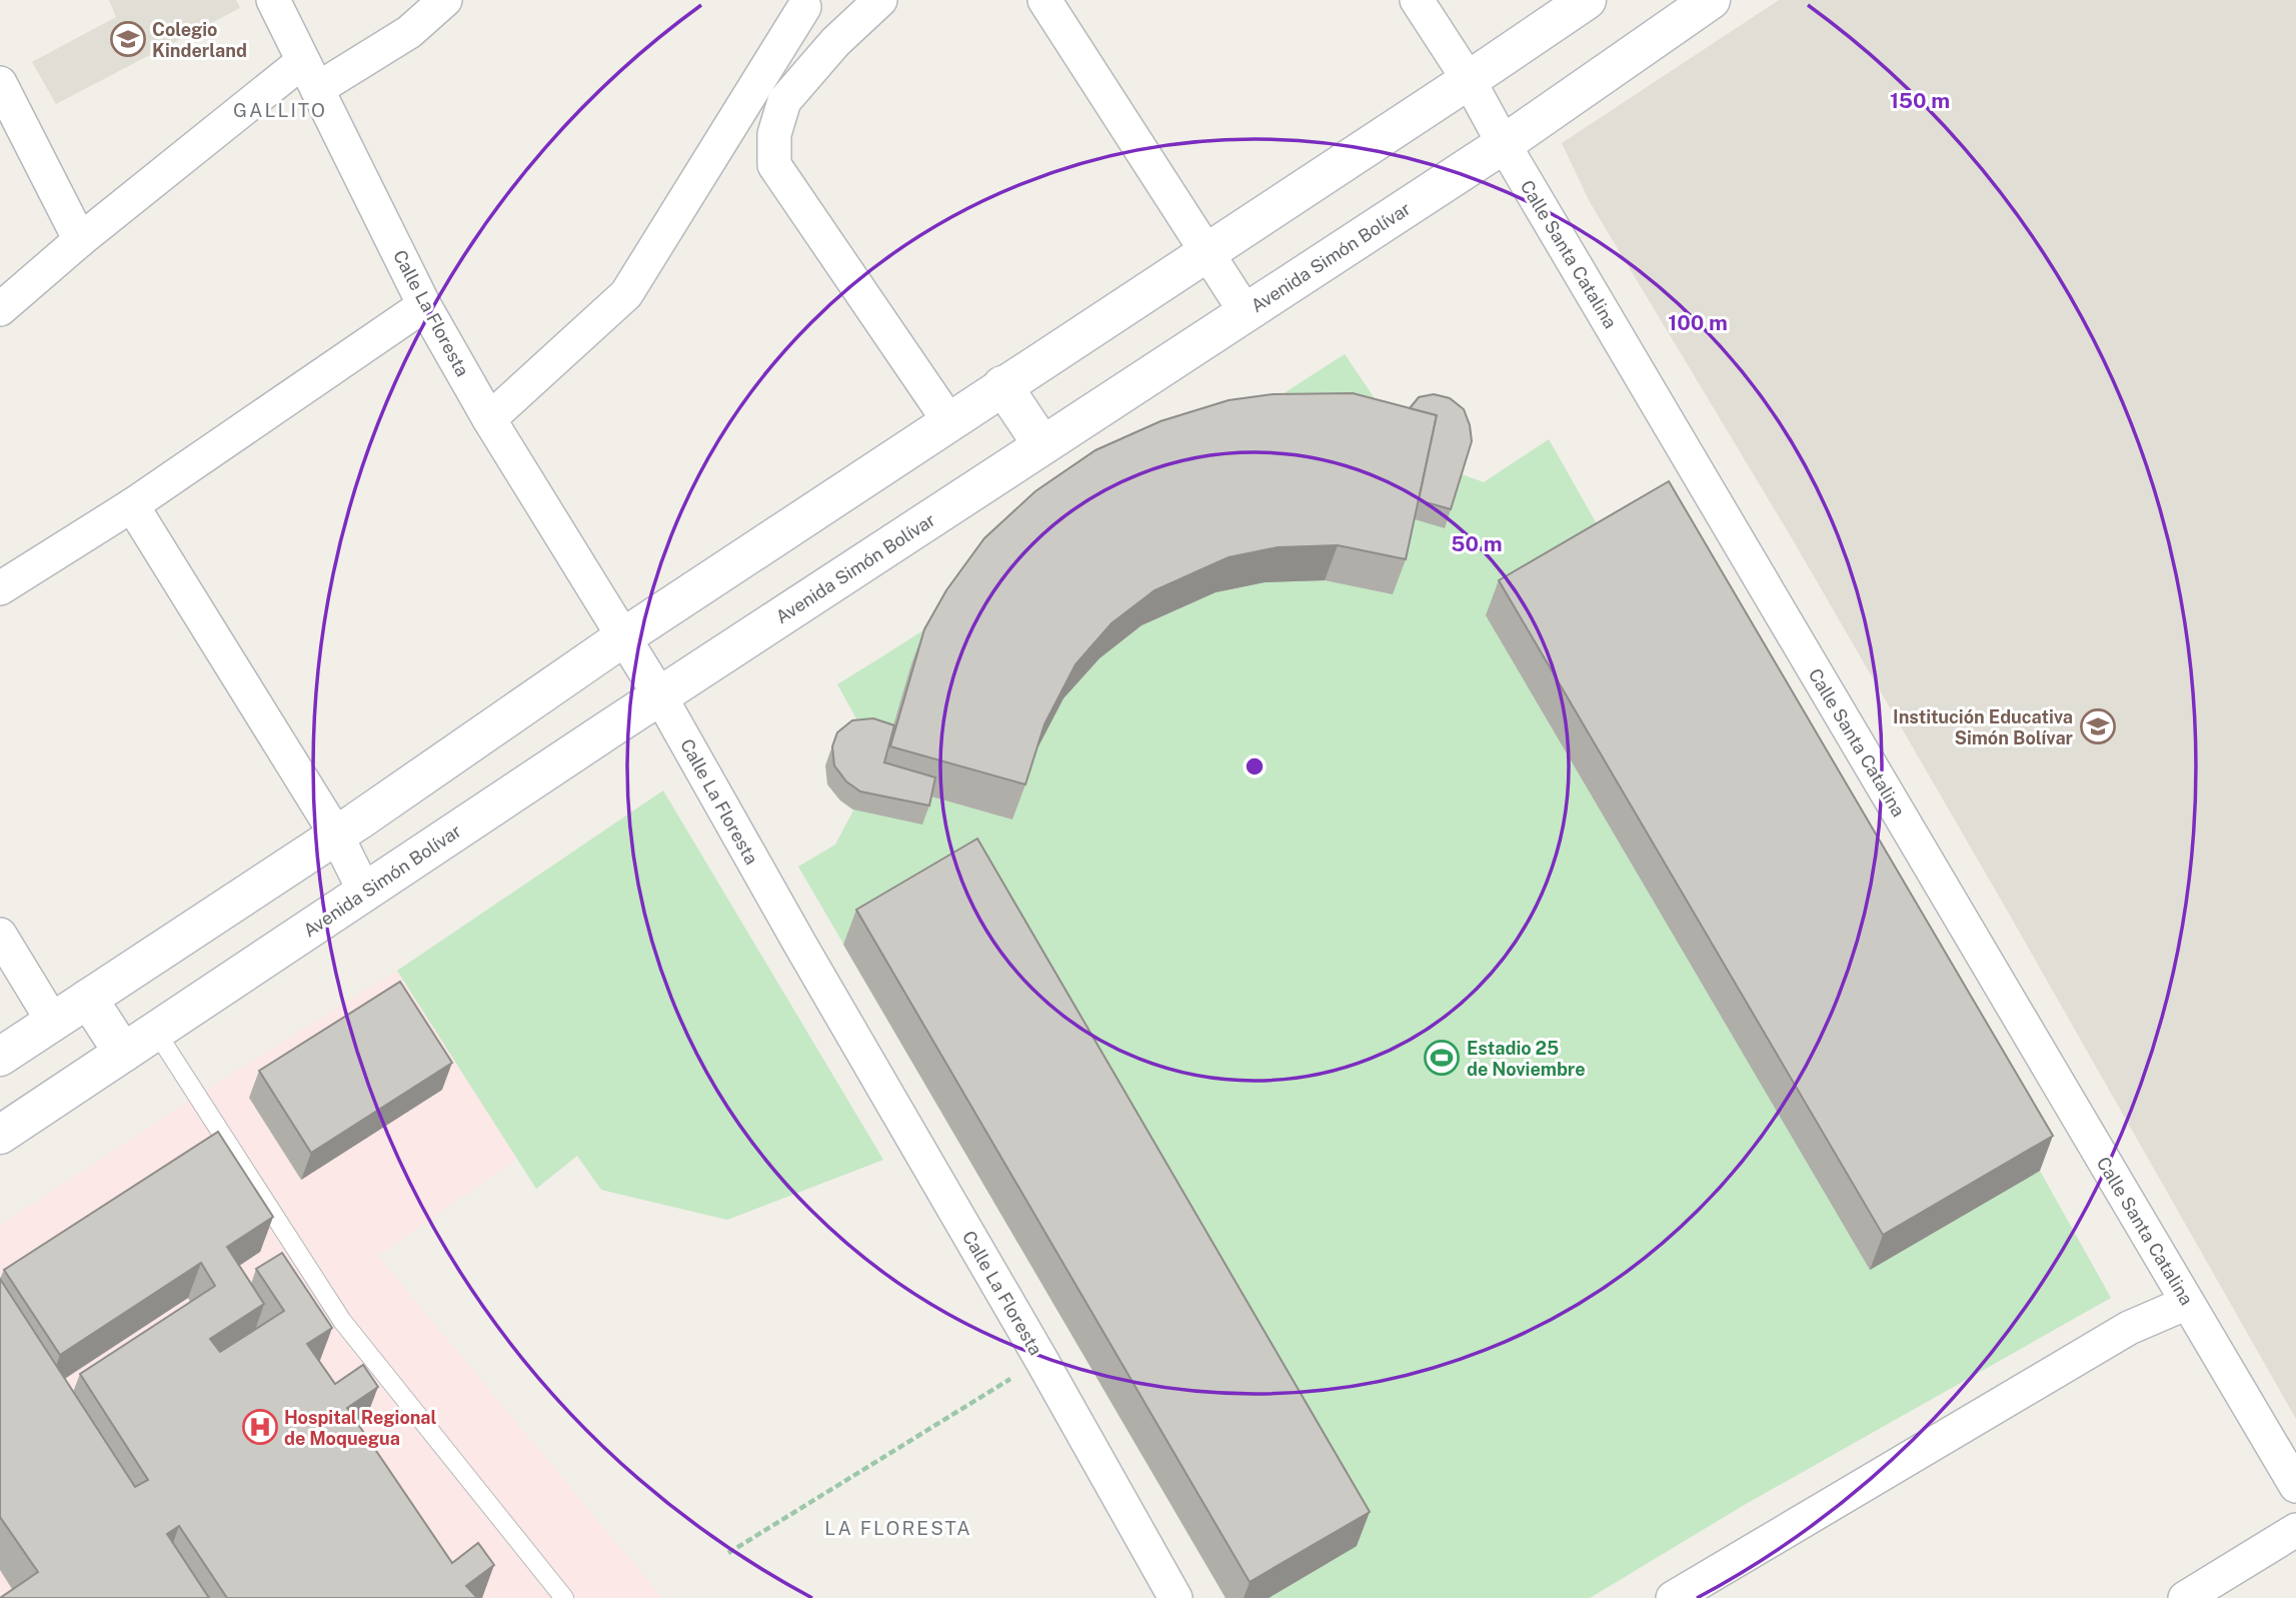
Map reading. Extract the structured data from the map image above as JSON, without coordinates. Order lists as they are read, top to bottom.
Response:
{
  "streets": {
    "main road": ["Avenida Simón Bolívar"],
    "street": ["Calle Santa Catalina", "Calle La Floresta"]
  },
  "crossings": [
    ["Calle Santa Catalina", "Avenida Simón Bolívar"],
    ["Avenida Simón Bolívar", "Calle La Floresta"]
  ],
  "districts": ["GALLITO", "LA FLORESTA"],
  "places": {
    "school or university": ["Colegio Kinderland", "Institución Educativa Simón Bolívar"],
    "sports": ["Estadio 25 de Noviembre"],
    "hospital": ["Hospital Regional de Moquegua"]
  },
  "rings": ["150 m", "100 m", "50 m"]
}
